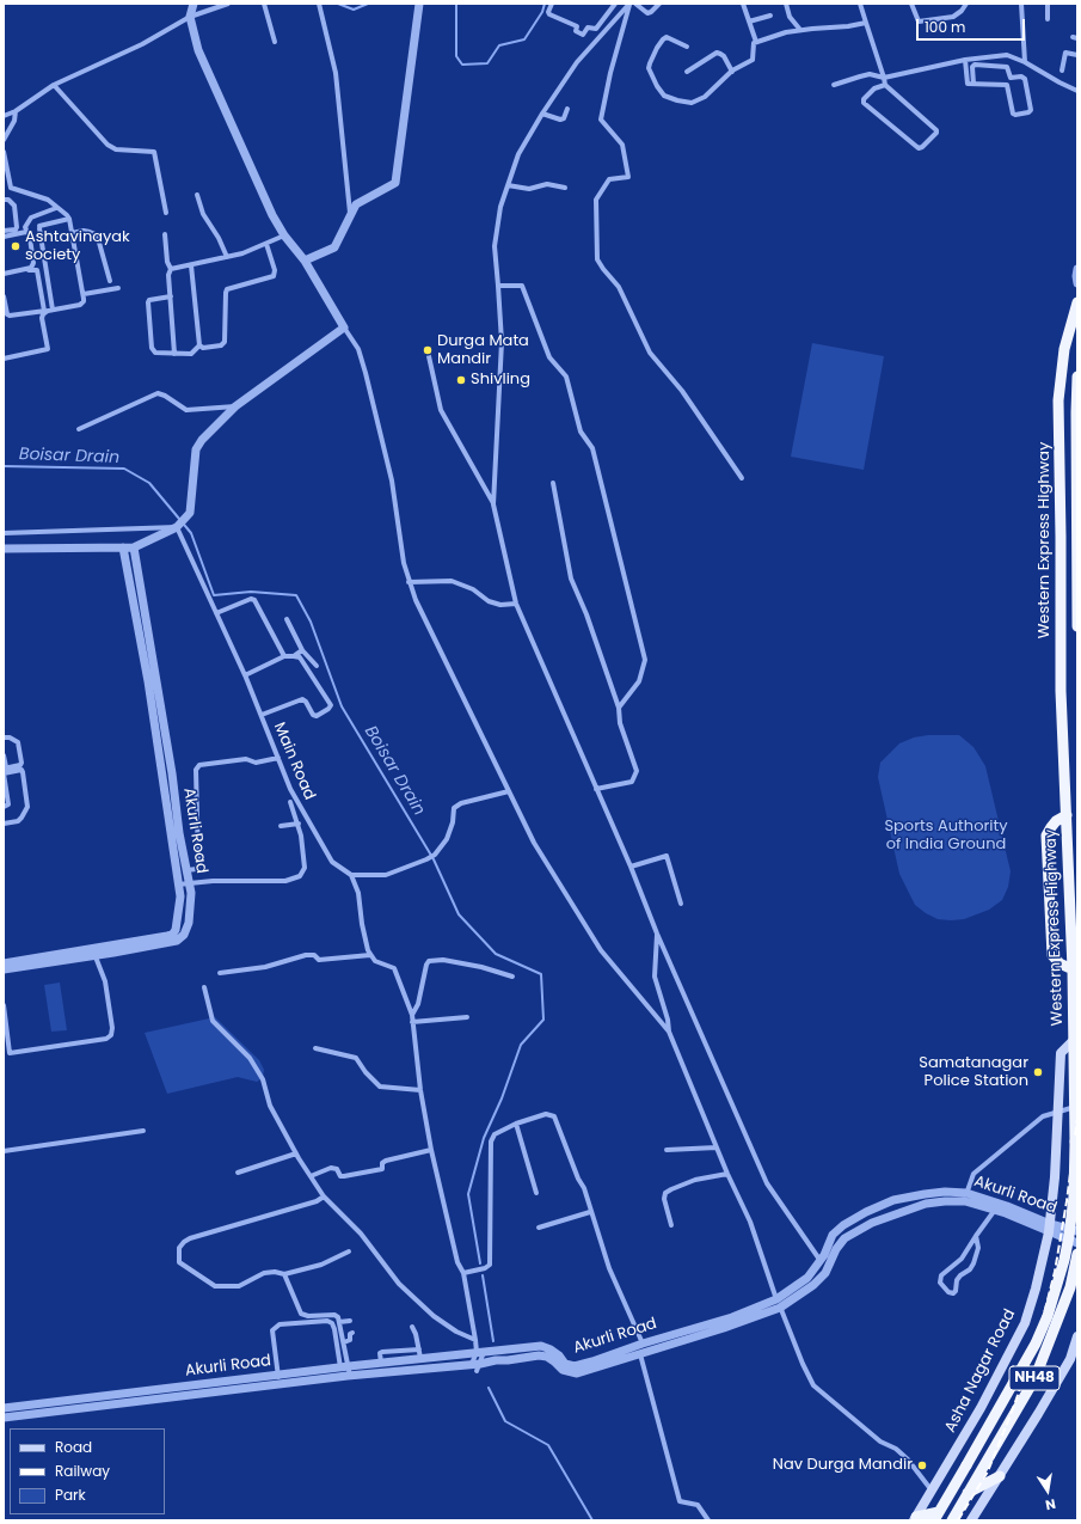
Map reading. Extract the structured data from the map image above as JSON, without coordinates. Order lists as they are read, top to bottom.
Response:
{
  "streets": {
    "highway": ["Western Express Highway", "NH48"],
    "main road": ["Asha Nagar Road"],
    "street": ["Main Road", "Akurli Road"]
  },
  "crossings": [
    ["Western Express Highway", "Asha Nagar Road"],
    ["Akurli Road", "Asha Nagar Road"]
  ],
  "water": ["Boisar Drain"],
  "parks": ["Sports Authority of India Ground"],
  "places": [
    "Ashtavinayak society",
    "Durga Mata Mandir",
    "Shivling",
    "Samatanagar Police Station",
    "Nav Durga Mandir"
  ],
  "legend": ["Road", "Railway", "Park"],
  "scale_bar": "100 m",
  "north": "bottom"
}
